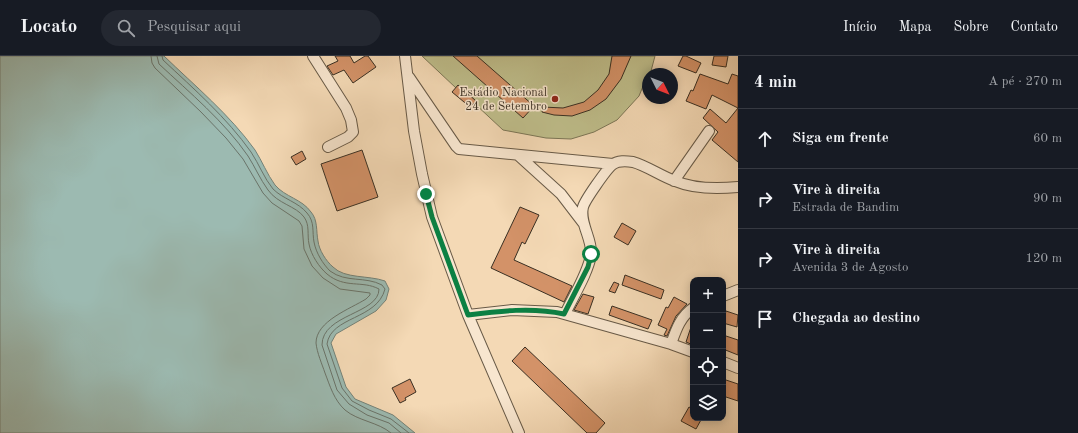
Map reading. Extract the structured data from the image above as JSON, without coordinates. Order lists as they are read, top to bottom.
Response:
{
  "places": ["Estádio Nacional 24 de Setembro"],
  "north": "bottom right",
  "page": {
    "header": "Locato",
    "search": "Pesquisar aqui",
    "nav": [
      "Início",
      "Mapa",
      "Sobre",
      "Contato"
    ],
    "heading": ["4 min", "A pé · 270 m"],
    "list": [
      ["Siga em frente", "60 m"],
      ["Vire à direita", "Estrada de Bandim", "90 m"],
      ["Vire à direita", "Avenida 3 de Agosto", "120 m"],
      "Chegada ao destino"
    ],
    "map_buttons": ["+", "−"]
  }
}
